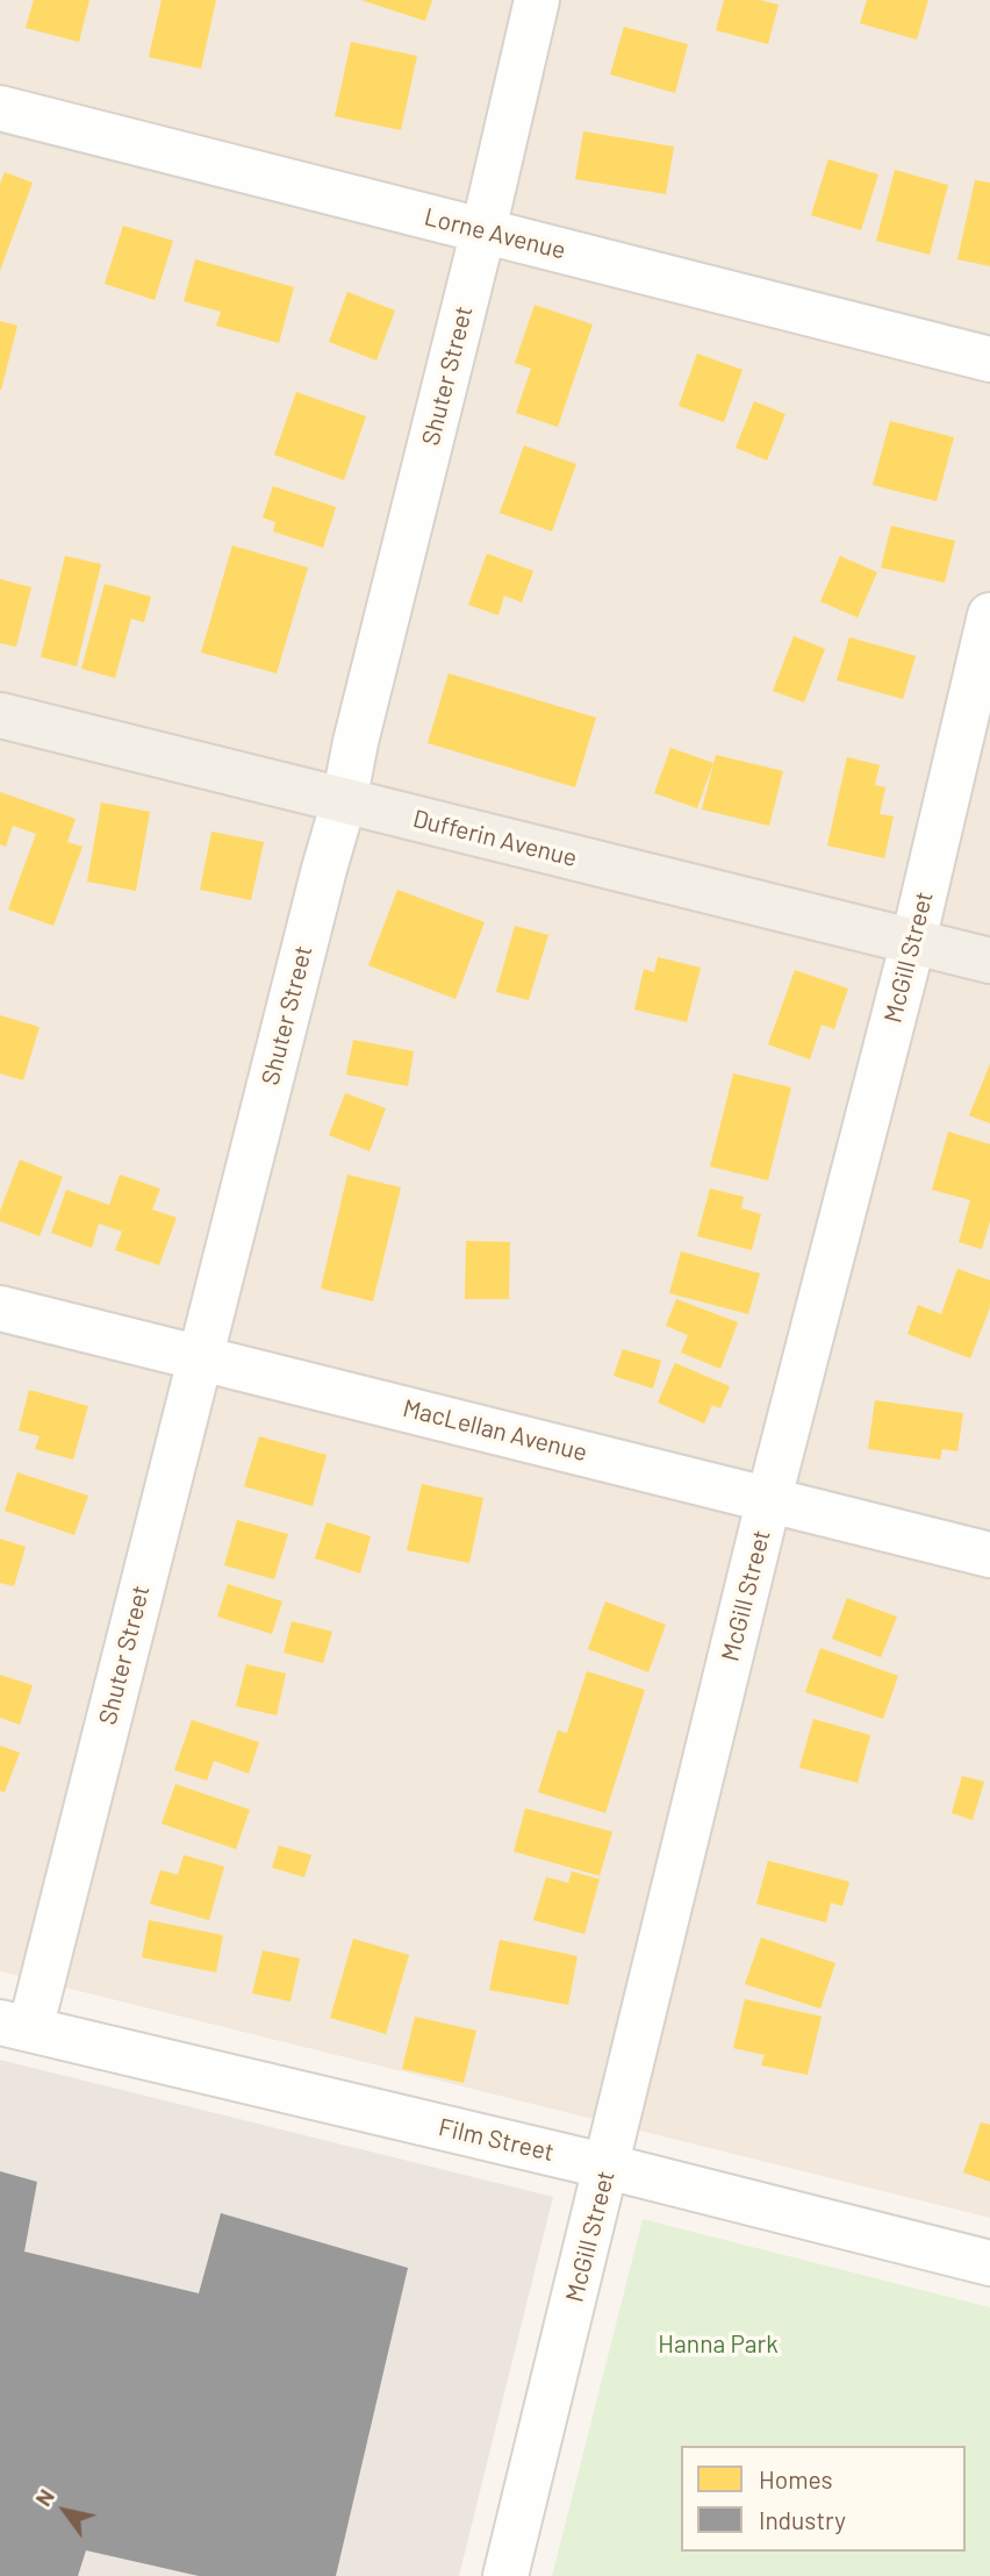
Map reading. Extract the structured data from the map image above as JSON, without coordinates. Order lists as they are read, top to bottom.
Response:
{
  "streets": {
    "main road": ["Dufferin Avenue"],
    "street": [
      "Lorne Avenue",
      "Shuter Street",
      "McGill Street",
      "MacLellan Avenue",
      "Film Street"
    ]
  },
  "crossings": [
    ["Lorne Avenue", "Shuter Street"],
    ["Shuter Street", "Dufferin Avenue"],
    ["Shuter Street", "MacLellan Avenue"],
    ["Shuter Street", "Film Street"],
    ["Dufferin Avenue", "McGill Street"],
    ["McGill Street", "MacLellan Avenue"],
    ["McGill Street", "Film Street"]
  ],
  "parks": ["Hanna Park"],
  "legend": ["Homes", "Industry"],
  "north": "top left"
}
